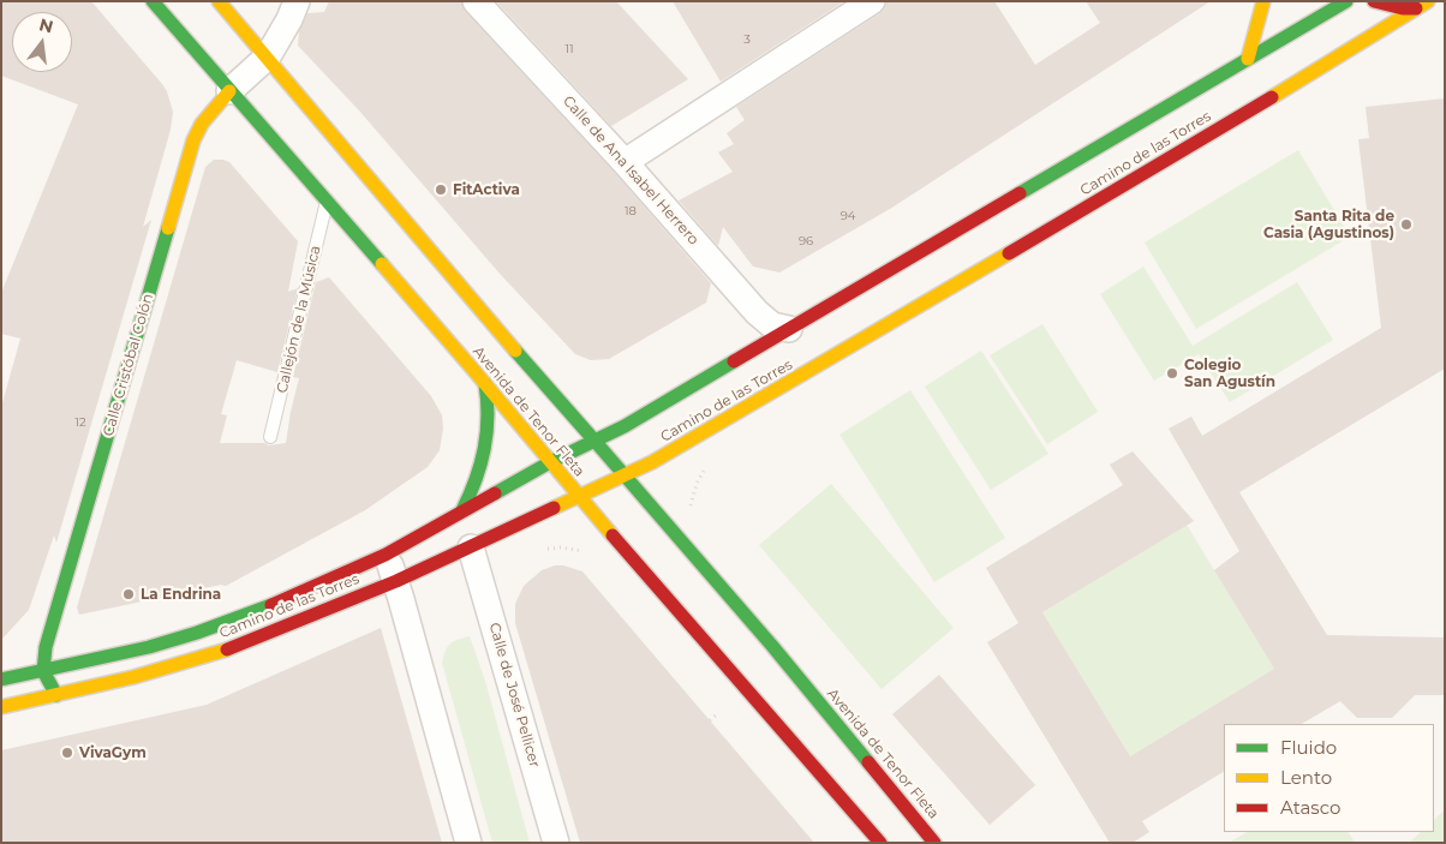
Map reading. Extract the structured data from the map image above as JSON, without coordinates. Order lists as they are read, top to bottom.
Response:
{
  "streets": {
    "main road": ["Camino de las Torres", "Calle Cristóbal Colón", "Avenida de Tenor Fleta"],
    "street": ["Calle de Ana Isabel Herrero", "Calle de José Pellicer"],
    "lane": ["Callejón de la Música"]
  },
  "crossings": [
    ["Camino de las Torres", "Calle de Ana Isabel Herrero"],
    ["Camino de las Torres", "Calle Cristóbal Colón"],
    ["Camino de las Torres", "Avenida de Tenor Fleta"],
    ["Camino de las Torres", "Calle de José Pellicer"],
    ["Callejón de la Música", "Avenida de Tenor Fleta"],
    ["Calle Cristóbal Colón", "Avenida de Tenor Fleta"]
  ],
  "places": [
    "FitActiva",
    "Santa Rita de Casia (Agustinos)",
    "Colegio San Agustín",
    "La Endrina",
    "VivaGym"
  ],
  "house_numbers": [
    "3",
    "11",
    "18",
    "94",
    "96",
    "12"
  ],
  "legend": ["Fluido", "Lento", "Atasco"],
  "north": "top"
}
